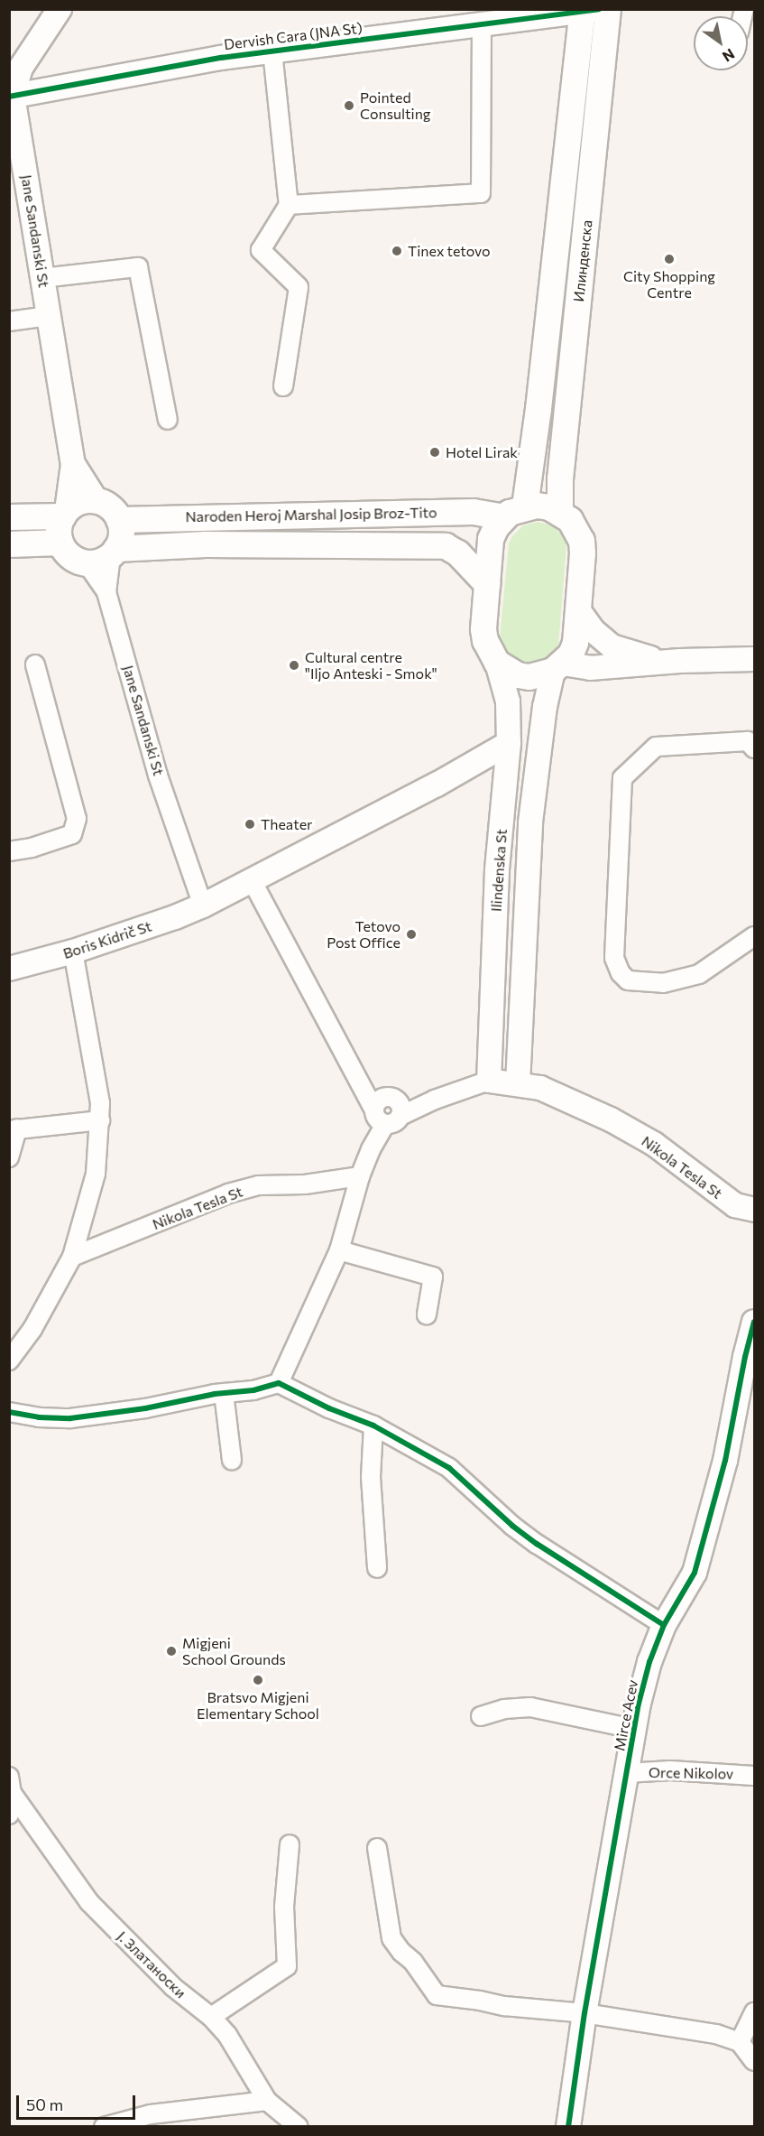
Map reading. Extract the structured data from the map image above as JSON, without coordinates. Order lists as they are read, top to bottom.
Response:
{
  "streets": {
    "main road": ["Илинденска", "Naroden Heroj Marshal Josip Broz-Tito"],
    "street": [
      "Dervish Cara (JNA St)",
      "Jane Sandanski St",
      "Ilindenska St",
      "Boris Kidrič St",
      "Nikola Tesla St",
      "Mirce Acev",
      "Orce Nikolov",
      "Ј. Златаноски"
    ]
  },
  "crossings": [
    ["Dervish Cara (JNA St)", "Jane Sandanski St"],
    ["Dervish Cara (JNA St)", "Илинденска"],
    ["Jane Sandanski St", "Boris Kidrič St"],
    ["Илинденска", "Naroden Heroj Marshal Josip Broz-Tito"],
    ["Илинденска", "Ilindenska St"],
    ["Naroden Heroj Marshal Josip Broz-Tito", "Ilindenska St"],
    ["Ilindenska St", "Boris Kidrič St"],
    ["Ilindenska St", "Nikola Tesla St"],
    ["Mirce Acev", "Orce Nikolov"]
  ],
  "places": [
    "Pointed Consulting",
    "Tinex tetovo",
    "City Shopping Centre",
    "Hotel Lirak",
    "Cultural centre \"Iljo Anteski - Smok\"",
    "Theater",
    "Tetovo Post Office",
    "Migjeni School Grounds",
    "Bratsvo Migjeni Elementary School"
  ],
  "scale_bar": "50 m",
  "north": "bottom right"
}
